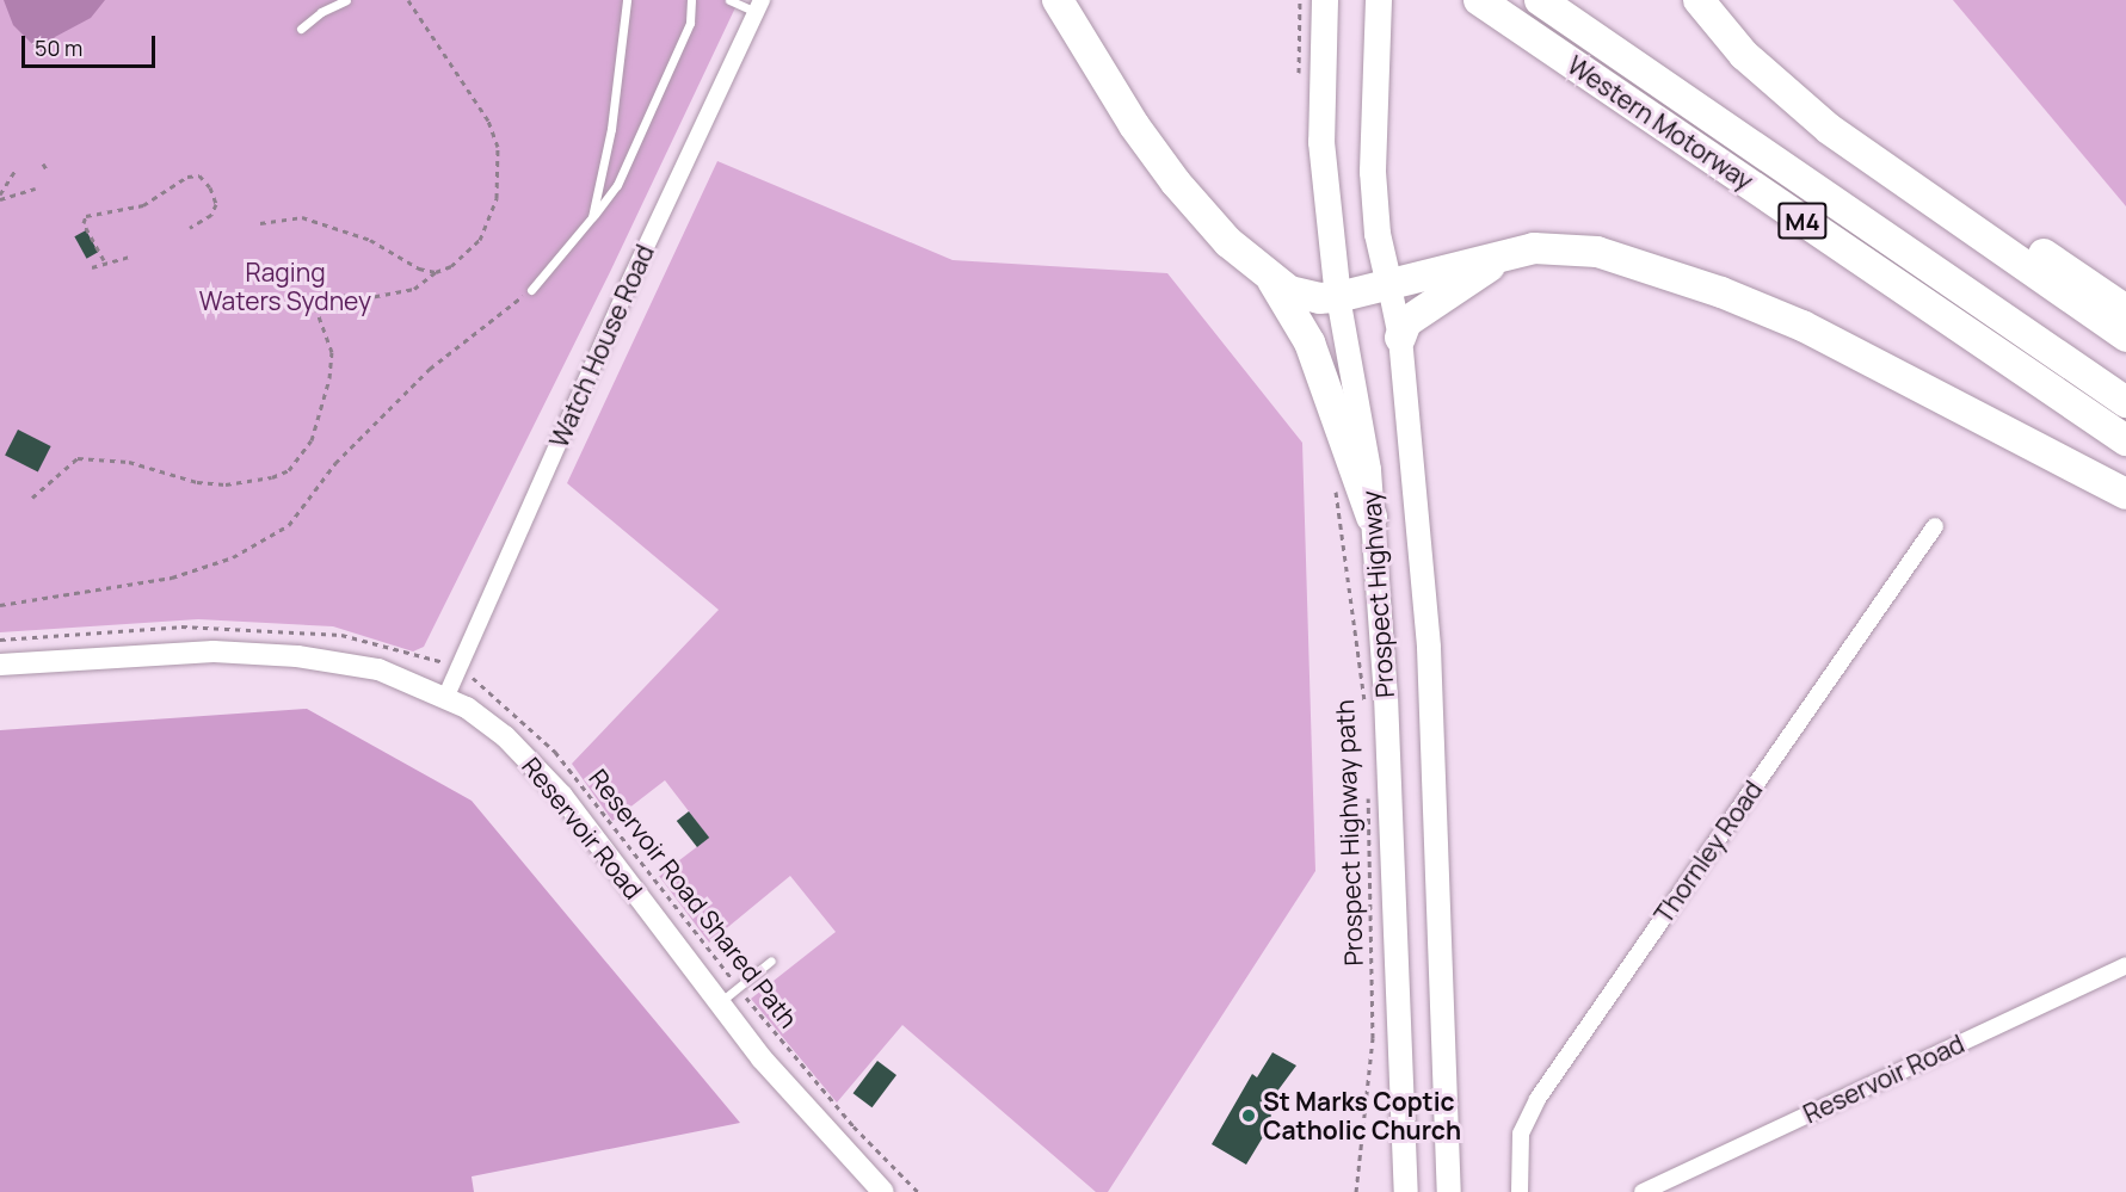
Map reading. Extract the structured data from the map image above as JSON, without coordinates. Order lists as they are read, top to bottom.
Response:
{
  "streets": {
    "highway": ["Western Motorway", "M4"],
    "main road": ["Prospect Highway"],
    "street": ["Watch House Road", "Reservoir Road", "Thornley Road"],
    "path": ["Prospect Highway path", "Reservoir Road Shared Path"]
  },
  "crossings": [
    ["Watch House Road", "Reservoir Road"]
  ],
  "parks": ["Raging Waters Sydney"],
  "places": ["St Marks Coptic Catholic Church"],
  "scale_bar": "50 m"
}
